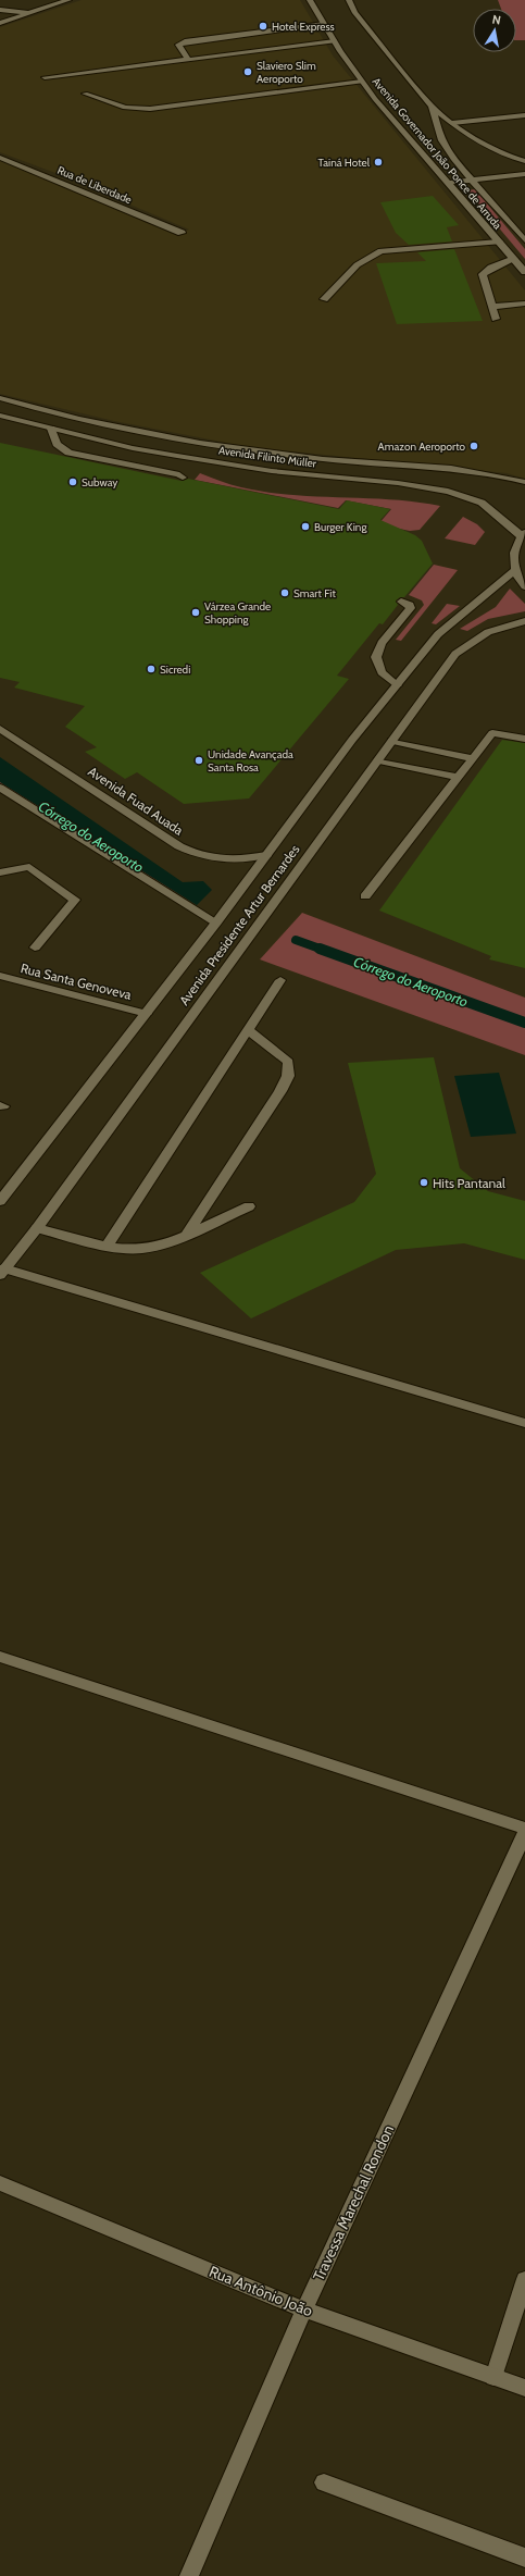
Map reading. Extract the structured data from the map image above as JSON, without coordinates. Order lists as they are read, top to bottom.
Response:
{
  "streets": {
    "main road": [
      "Avenida Governador João Ponce de Arruda",
      "Rua de Liberdade",
      "Avenida Filinto Müller",
      "Avenida Fuad Auada",
      "Avenida Presidente Artur Bernardes",
      "Rua Santa Genoveva",
      "Travessa Marechal Rondon",
      "Rua Antônio João"
    ]
  },
  "crossings": [
    ["Avenida Fuad Auada", "Avenida Presidente Artur Bernardes"],
    ["Avenida Presidente Artur Bernardes", "Rua Santa Genoveva"],
    ["Travessa Marechal Rondon", "Rua Antônio João"]
  ],
  "water": ["Córrego do Aeroporto"],
  "places": [
    "Hotel Express",
    "Slaviero Slim Aeroporto",
    "Tainá Hotel",
    "Amazon Aeroporto",
    "Subway",
    "Burger King",
    "Smart Fit",
    "Várzea Grande Shopping",
    "Sicredi",
    "Unidade Avançada Santa Rosa",
    "Hits Pantanal"
  ],
  "north": "top"
}
